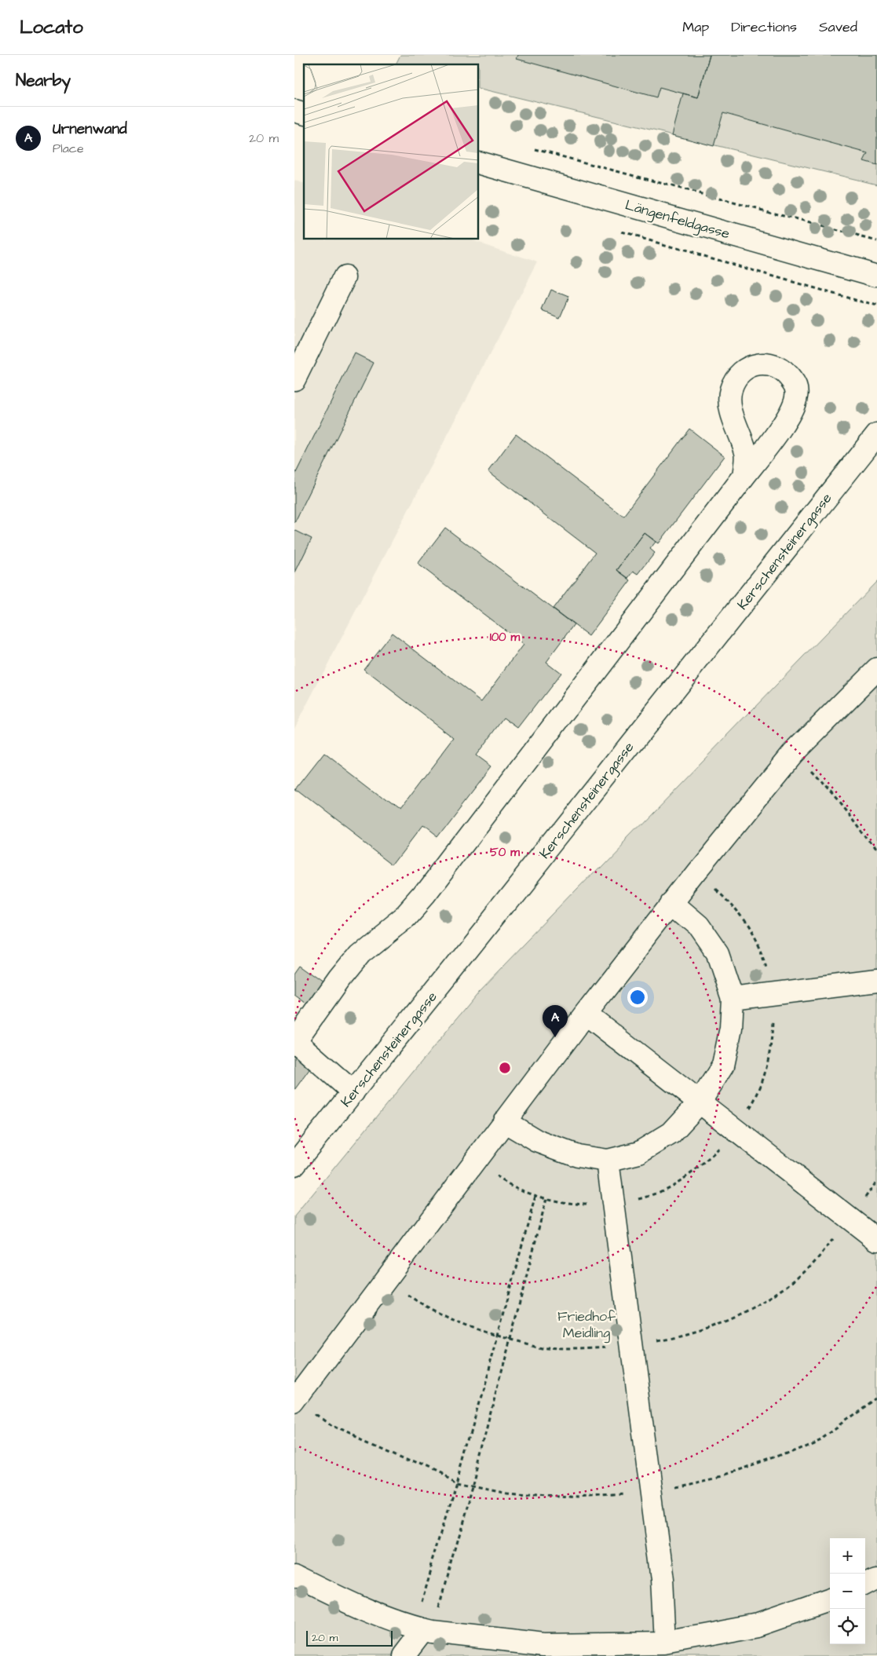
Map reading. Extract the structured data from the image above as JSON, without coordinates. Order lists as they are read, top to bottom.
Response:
{
  "streets": {
    "street": ["Längenfeldgasse", "Kerschensteinergasse"]
  },
  "parks": ["Friedhof Meidling"],
  "scale_bar": "20 m",
  "page": {
    "header": "Locato",
    "nav": ["Map", "Directions", "Saved"],
    "heading": "Nearby",
    "list": [
      {
        "mark": "A",
        "name": "Urnenwand",
        "note": "Place",
        "value": "20 m"
      }
    ],
    "pins": "A",
    "map_buttons": ["+", "−"],
    "scale": "20 m"
  },
  "rings": ["100 m", "50 m"]
}
